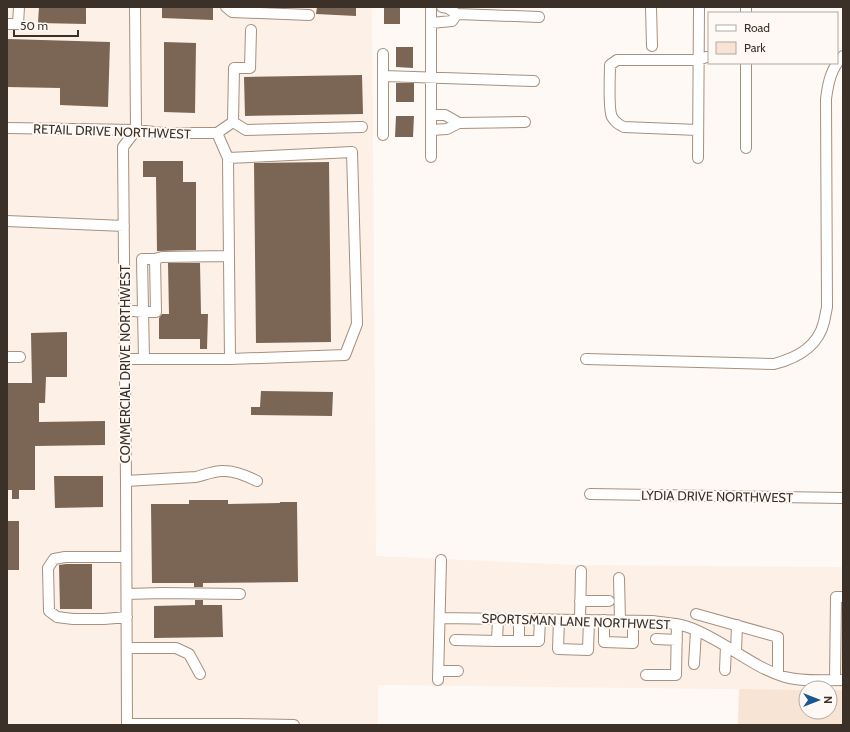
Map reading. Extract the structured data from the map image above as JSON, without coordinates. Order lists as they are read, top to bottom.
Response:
{
  "streets": {
    "street": [
      "RETAIL DRIVE NORTHWEST",
      "COMMERCIAL DRIVE NORTHWEST",
      "LYDIA DRIVE NORTHWEST",
      "SPORTSMAN LANE NORTHWEST"
    ]
  },
  "crossings": [
    ["RETAIL DRIVE NORTHWEST", "COMMERCIAL DRIVE NORTHWEST"]
  ],
  "legend": ["Road", "Park"],
  "scale_bar": "50 m",
  "north": "right"
}
